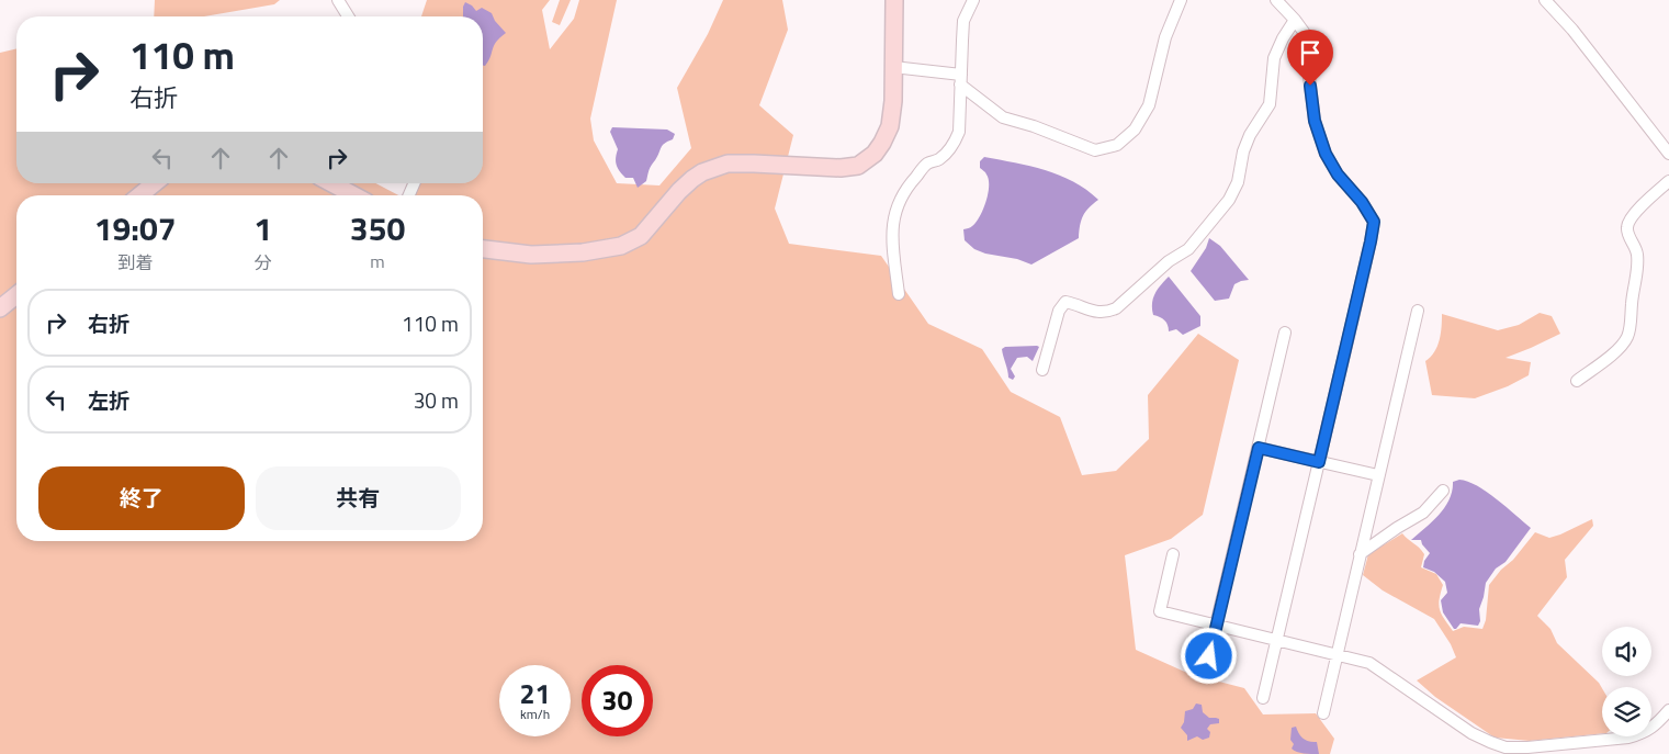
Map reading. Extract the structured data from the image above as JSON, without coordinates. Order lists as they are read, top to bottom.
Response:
{
  "page": {
    "turn": ["110 m", "右折"],
    "eta": [
      "19:07",
      "到着",
      "1",
      "分",
      "350",
      "m"
    ],
    "list": [
      {
        "name": "右折",
        "value": "110 m"
      },
      {
        "name": "左折",
        "value": "30 m"
      }
    ],
    "buttons": ["終了", "共有"],
    "speed": "21 km/h",
    "limit": "30"
  }
}
